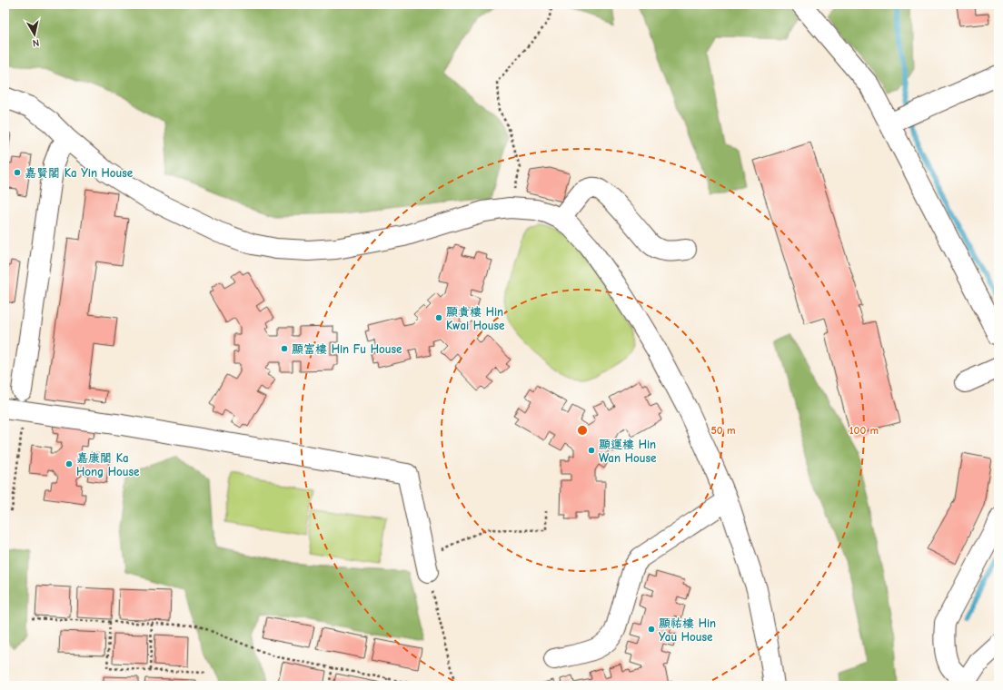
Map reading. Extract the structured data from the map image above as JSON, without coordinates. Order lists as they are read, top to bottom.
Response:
{
  "places": [
    "嘉賢閣 Ka Yin House",
    "顯貴樓 Hin Kwai House",
    "顯富樓 Hin Fu House",
    "顯運樓 Hin Wan House",
    "嘉康閣 Ka Hong House",
    "顯祐樓 Hin Yau House"
  ],
  "north": "bottom",
  "rings": ["50 m", "100 m"]
}
